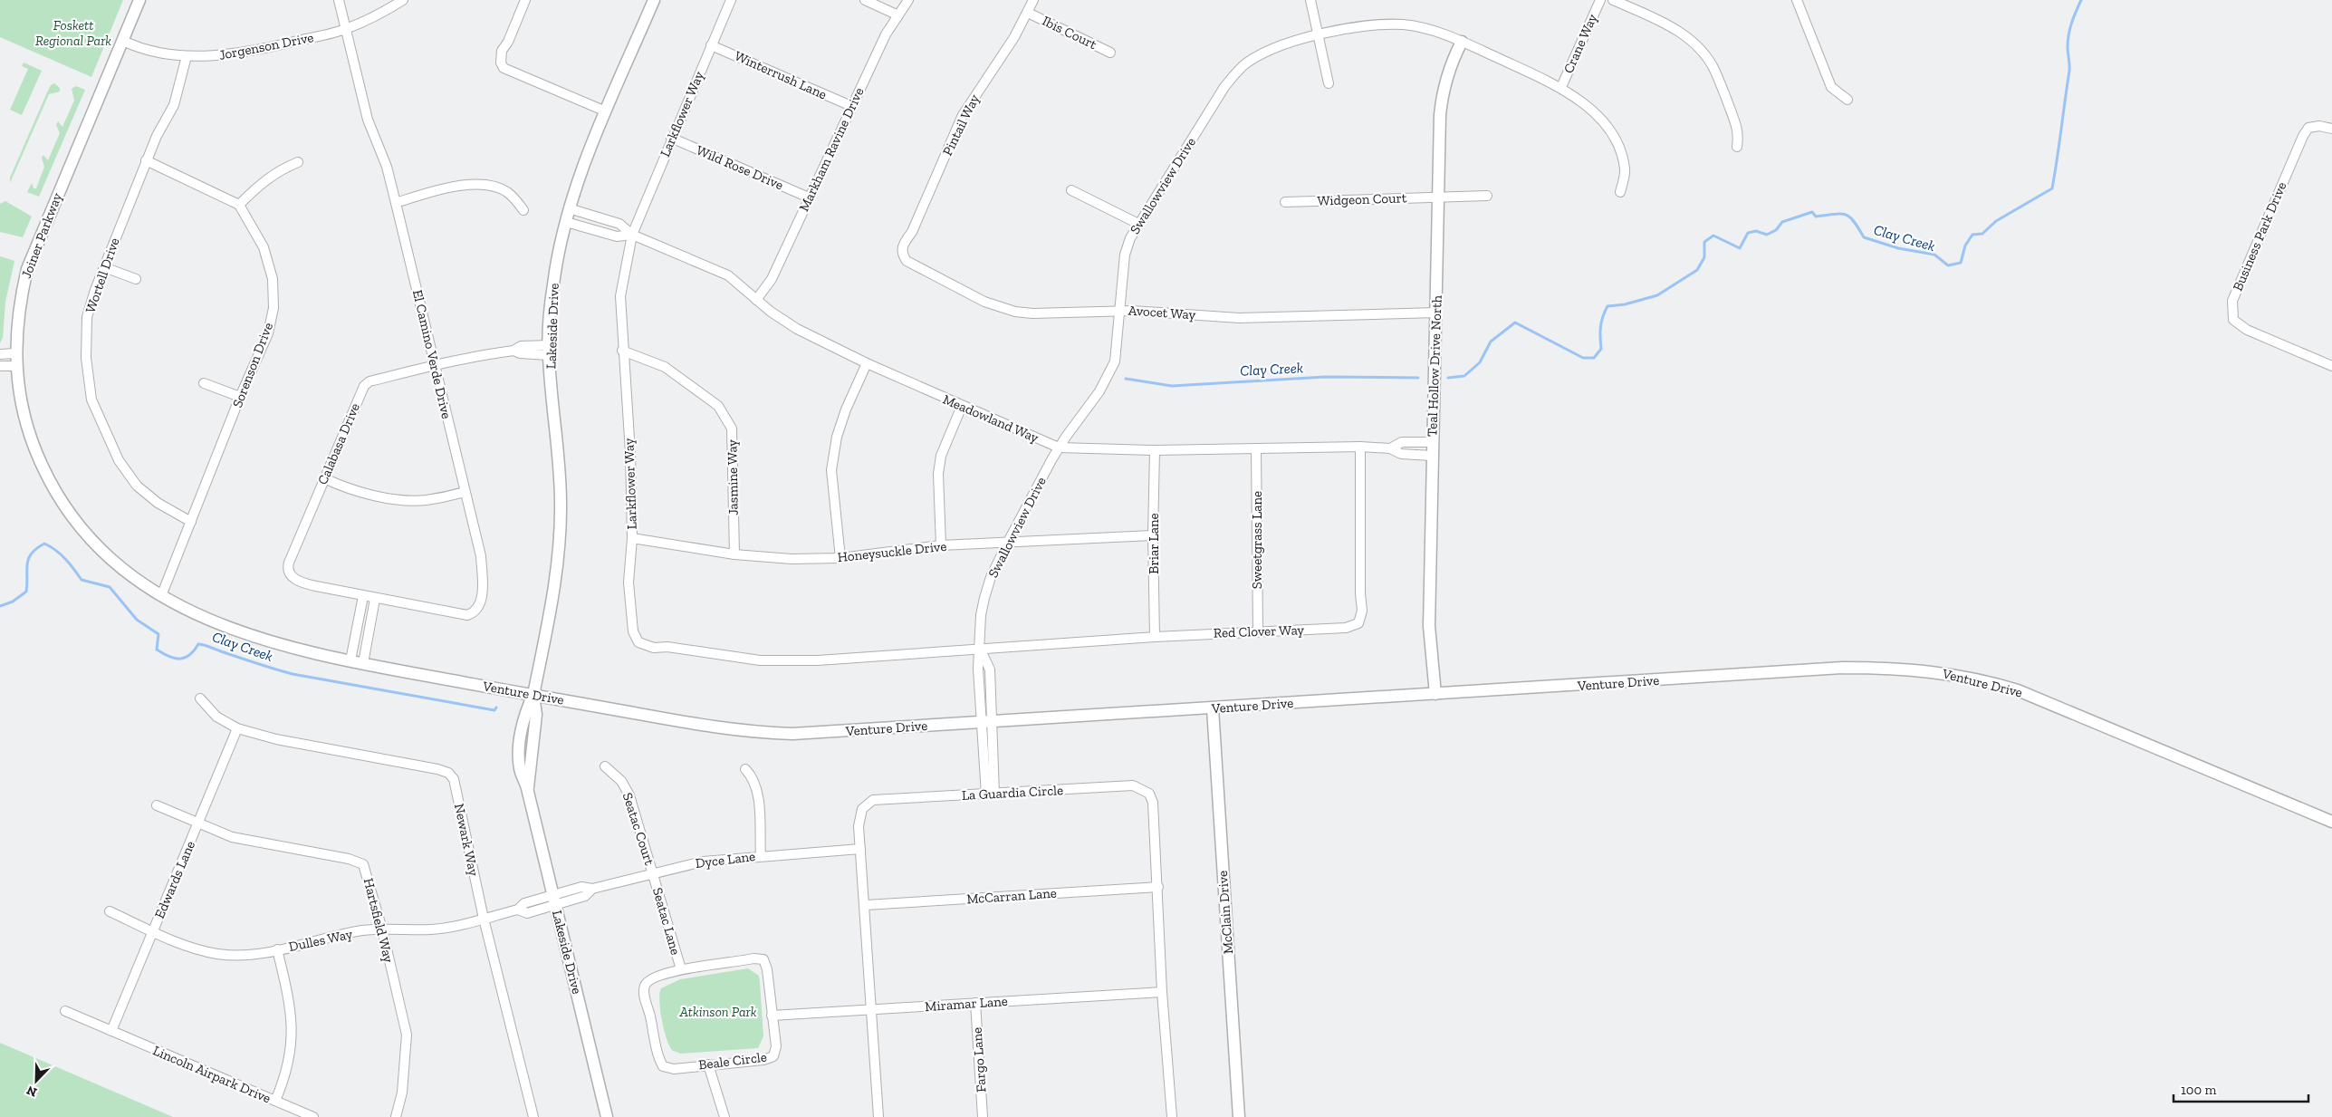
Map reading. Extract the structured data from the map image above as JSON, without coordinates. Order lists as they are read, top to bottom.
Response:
{
  "streets": {
    "street": [
      "Ibis Court",
      "Crane Way",
      "Jorgenson Drive",
      "Winterrush Lane",
      "Larkflower Way",
      "Pintail Way",
      "Markham Ravine Drive",
      "Wild Rose Drive",
      "Swallowview Drive",
      "Widgeon Court",
      "Joiner Parkway",
      "Business Park Drive",
      "Wortell Drive",
      "Avocet Way",
      "Lakeside Drive",
      "El Camino Verde Drive",
      "Sorenson Drive",
      "Teal Hollow Drive North",
      "Meadowland Way",
      "Calabasa Drive",
      "Jasmine Way",
      "Sweetgrass Lane",
      "Briar Lane",
      "Honeysuckle Drive",
      "Red Clover Way",
      "Venture Drive",
      "La Guardia Circle",
      "Seatac Court",
      "Newark Way",
      "Dyce Lane",
      "Edwards Lane",
      "McCarran Lane",
      "McClain Drive",
      "Hartsfield Way",
      "Seatac Lane",
      "Dulles Way",
      "Miramar Lane",
      "Fargo Lane",
      "Beale Circle",
      "Lincoln Airpark Drive"
    ]
  },
  "crossings": [
    ["Ibis Court", "Pintail Way"],
    ["Crane Way", "Swallowview Drive"],
    ["Jorgenson Drive", "Joiner Parkway"],
    ["Jorgenson Drive", "Wortell Drive"],
    ["Jorgenson Drive", "El Camino Verde Drive"],
    ["Winterrush Lane", "Larkflower Way"],
    ["Winterrush Lane", "Markham Ravine Drive"],
    ["Larkflower Way", "Wild Rose Drive"],
    ["Larkflower Way", "Swallowview Drive"],
    ["Larkflower Way", "Meadowland Way"],
    ["Larkflower Way", "Jasmine Way"],
    ["Larkflower Way", "Honeysuckle Drive"],
    ["Larkflower Way", "Red Clover Way"],
    ["Pintail Way", "Avocet Way"],
    ["Markham Ravine Drive", "Wild Rose Drive"],
    ["Markham Ravine Drive", "Meadowland Way"],
    ["Swallowview Drive", "Avocet Way"],
    ["Swallowview Drive", "Teal Hollow Drive North"],
    ["Swallowview Drive", "Meadowland Way"],
    ["Swallowview Drive", "Honeysuckle Drive"],
    ["Swallowview Drive", "Red Clover Way"],
    ["Swallowview Drive", "Venture Drive"],
    ["Swallowview Drive", "La Guardia Circle"],
    ["Widgeon Court", "Teal Hollow Drive North"],
    ["Joiner Parkway", "Sorenson Drive"],
    ["Joiner Parkway", "Venture Drive"],
    ["Wortell Drive", "Sorenson Drive"],
    ["Avocet Way", "Teal Hollow Drive North"],
    ["Lakeside Drive", "Meadowland Way"],
    ["Lakeside Drive", "Calabasa Drive"],
    ["Lakeside Drive", "Venture Drive"],
    ["Lakeside Drive", "Dyce Lane"],
    ["Lakeside Drive", "Dulles Way"],
    ["El Camino Verde Drive", "Calabasa Drive"],
    ["Sorenson Drive", "Venture Drive"],
    ["Teal Hollow Drive North", "Meadowland Way"],
    ["Teal Hollow Drive North", "Venture Drive"],
    ["Meadowland Way", "Sweetgrass Lane"],
    ["Meadowland Way", "Briar Lane"],
    ["Meadowland Way", "Red Clover Way"],
    ["Jasmine Way", "Honeysuckle Drive"],
    ["Sweetgrass Lane", "Red Clover Way"],
    ["Briar Lane", "Honeysuckle Drive"],
    ["Briar Lane", "Red Clover Way"],
    ["Venture Drive", "McClain Drive"],
    ["La Guardia Circle", "Dyce Lane"],
    ["La Guardia Circle", "McCarran Lane"],
    ["La Guardia Circle", "Miramar Lane"],
    ["Seatac Court", "Dyce Lane"],
    ["Seatac Court", "Seatac Lane"],
    ["Newark Way", "Edwards Lane"],
    ["Newark Way", "Dulles Way"],
    ["Dyce Lane", "Seatac Lane"],
    ["Dyce Lane", "Dulles Way"],
    ["Edwards Lane", "Hartsfield Way"],
    ["Edwards Lane", "Dulles Way"],
    ["Edwards Lane", "Lincoln Airpark Drive"],
    ["Hartsfield Way", "Dulles Way"],
    ["Seatac Lane", "Beale Circle"],
    ["Miramar Lane", "Fargo Lane"],
    ["Miramar Lane", "Beale Circle"]
  ],
  "water": ["Clay Creek"],
  "parks": ["Foskett Regional Park", "Atkinson Park"],
  "scale_bar": "100 m",
  "north": "bottom left"
}
